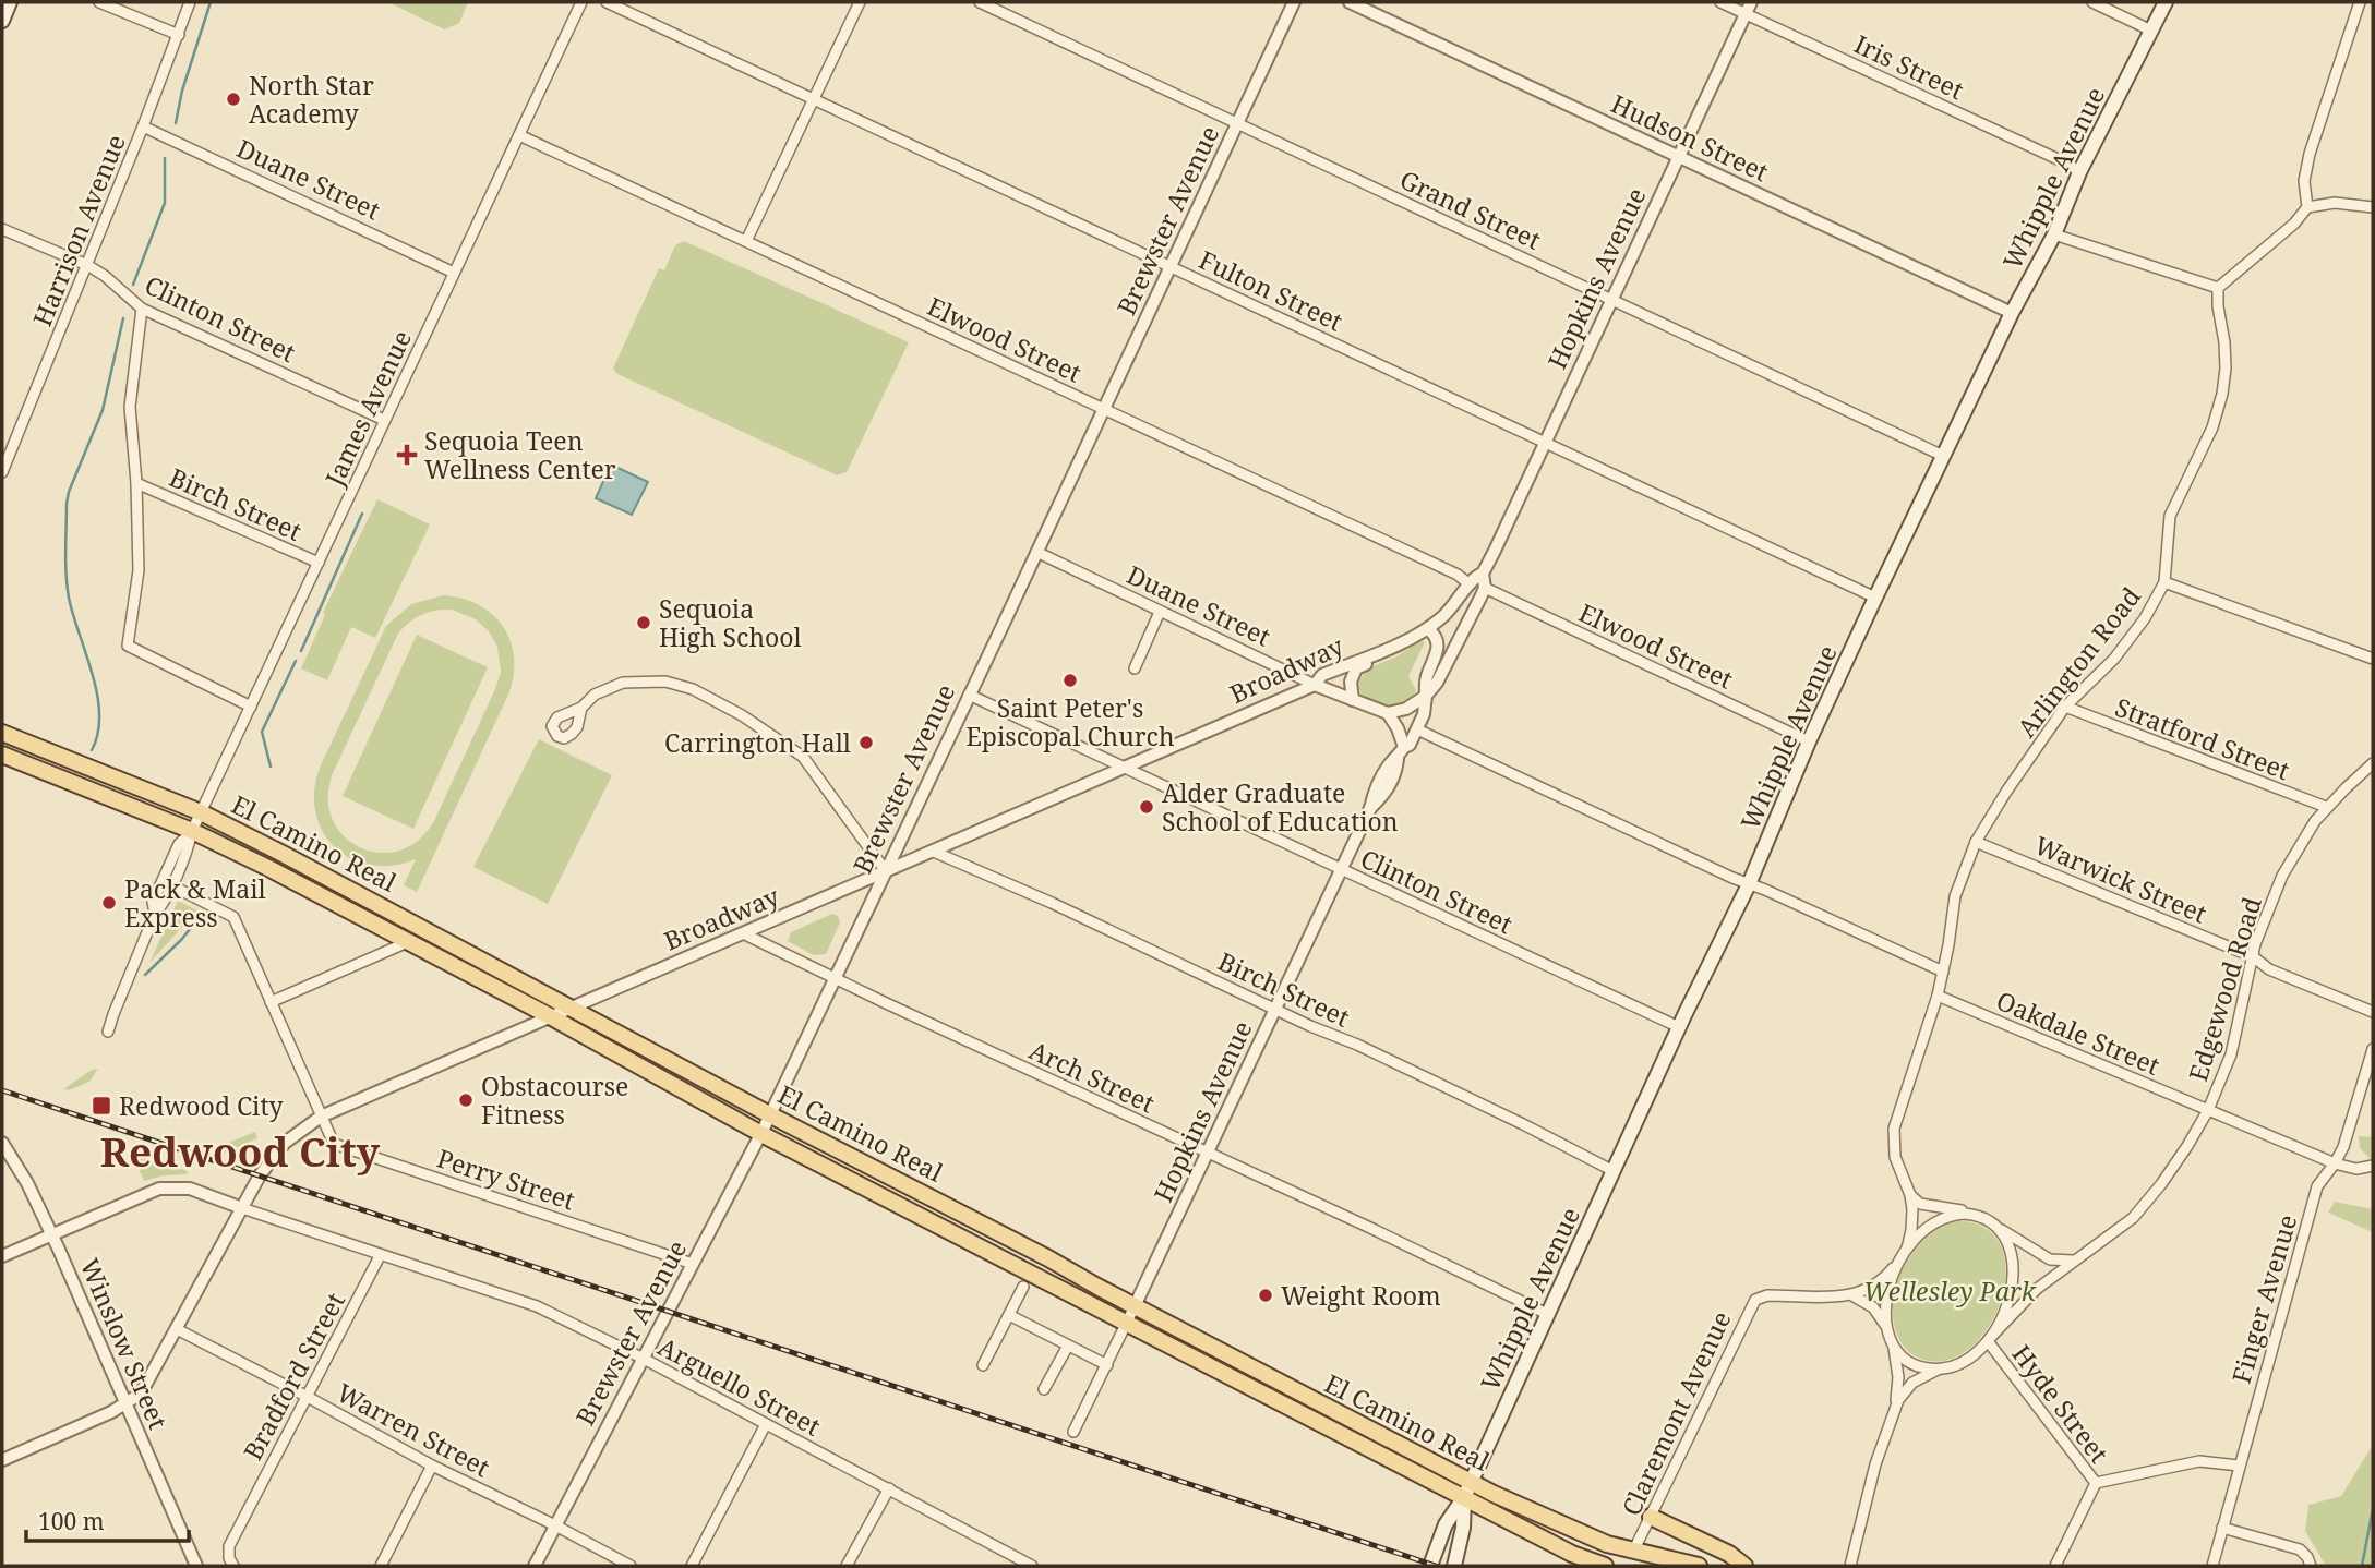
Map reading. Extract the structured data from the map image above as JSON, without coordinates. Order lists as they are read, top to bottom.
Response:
{
  "streets": {
    "main road": ["Whipple Avenue", "El Camino Real"],
    "street": [
      "Iris Street",
      "Hudson Street",
      "Duane Street",
      "Grand Street",
      "Brewster Avenue",
      "Harrison Avenue",
      "Hopkins Avenue",
      "Fulton Street",
      "Clinton Street",
      "Elwood Street",
      "James Avenue",
      "Birch Street",
      "Arlington Road",
      "Broadway",
      "Stratford Street",
      "Warwick Street",
      "Edgewood Road",
      "Oakdale Street",
      "Arch Street",
      "Perry Street",
      "Finger Avenue",
      "Winslow Street",
      "Bradford Street",
      "Arguello Street",
      "Hyde Street",
      "Claremont Avenue",
      "Warren Street"
    ]
  },
  "crossings": [
    ["Iris Street", "Whipple Avenue"],
    ["Iris Street", "Hopkins Avenue"],
    ["Hudson Street", "Whipple Avenue"],
    ["Hudson Street", "Hopkins Avenue"],
    ["Whipple Avenue", "Grand Street"],
    ["Whipple Avenue", "Fulton Street"],
    ["Whipple Avenue", "Clinton Street"],
    ["Whipple Avenue", "Elwood Street"],
    ["Whipple Avenue", "Birch Street"],
    ["Whipple Avenue", "El Camino Real"],
    ["Whipple Avenue", "Arch Street"],
    ["Duane Street", "Brewster Avenue"],
    ["Duane Street", "Harrison Avenue"],
    ["Duane Street", "James Avenue"],
    ["Duane Street", "Broadway"],
    ["Grand Street", "Brewster Avenue"],
    ["Grand Street", "Hopkins Avenue"],
    ["Brewster Avenue", "Fulton Street"],
    ["Brewster Avenue", "Clinton Street"],
    ["Brewster Avenue", "Elwood Street"],
    ["Brewster Avenue", "Broadway"],
    ["Brewster Avenue", "El Camino Real"],
    ["Brewster Avenue", "Arch Street"],
    ["Brewster Avenue", "Perry Street"],
    ["Brewster Avenue", "Arguello Street"],
    ["Brewster Avenue", "Warren Street"],
    ["Harrison Avenue", "Clinton Street"],
    ["Hopkins Avenue", "Fulton Street"],
    ["Hopkins Avenue", "Clinton Street"],
    ["Hopkins Avenue", "Elwood Street"],
    ["Hopkins Avenue", "Birch Street"],
    ["Hopkins Avenue", "Broadway"],
    ["Hopkins Avenue", "El Camino Real"],
    ["Hopkins Avenue", "Arch Street"],
    ["Clinton Street", "James Avenue"],
    ["Clinton Street", "Broadway"],
    ["Elwood Street", "James Avenue"],
    ["Elwood Street", "Broadway"],
    ["James Avenue", "Birch Street"],
    ["James Avenue", "El Camino Real"],
    ["James Avenue", "Perry Street"],
    ["Birch Street", "Broadway"],
    ["Arlington Road", "Stratford Street"],
    ["Arlington Road", "Warwick Street"],
    ["Arlington Road", "Edgewood Road"],
    ["Arlington Road", "Oakdale Street"],
    ["Arlington Road", "Hyde Street"],
    ["Broadway", "El Camino Real"],
    ["Broadway", "Arch Street"],
    ["Broadway", "Perry Street"],
    ["Broadway", "Winslow Street"],
    ["Broadway", "Arguello Street"],
    ["Broadway", "Warren Street"],
    ["Stratford Street", "Edgewood Road"],
    ["El Camino Real", "Claremont Avenue"],
    ["Warwick Street", "Edgewood Road"],
    ["Edgewood Road", "Oakdale Street"],
    ["Edgewood Road", "Hyde Street"],
    ["Oakdale Street", "Finger Avenue"],
    ["Finger Avenue", "Hyde Street"],
    ["Bradford Street", "Arguello Street"],
    ["Bradford Street", "Warren Street"]
  ],
  "districts": ["Redwood City"],
  "parks": ["Wellesley Park"],
  "places": {
    "other": [
      "North Star Academy",
      "Sequoia High School",
      "Saint Peter's Episcopal Church",
      "Carrington Hall",
      "Alder Graduate School of Education",
      "Pack & Mail Express",
      "Obstacourse Fitness",
      "Weight Room"
    ],
    "health": ["Sequoia Teen Wellness Center"],
    "transit": ["Redwood City"]
  },
  "scale_bar": "100 m"
}
